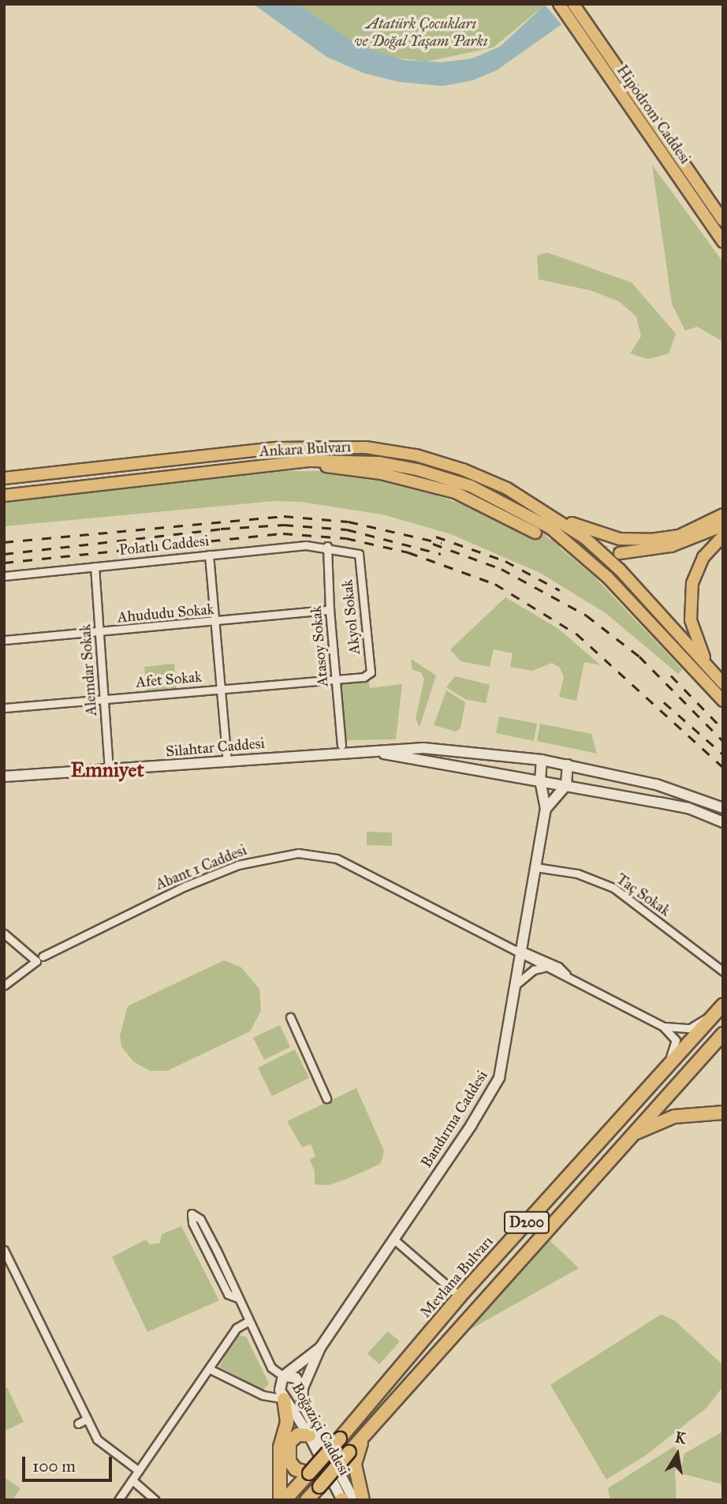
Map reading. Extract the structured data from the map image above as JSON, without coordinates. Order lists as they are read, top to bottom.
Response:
{
  "streets": {
    "highway": ["D200", "Mevlana Bulvarı"],
    "main road": [
      "Hipodrom Caddesi",
      "Ankara Bulvarı",
      "Silahtar Caddesi",
      "Bandırma Caddesi",
      "Boğaziçi Caddesi"
    ],
    "street": [
      "Polatlı Caddesi",
      "Ahududu Sokak",
      "Akyol Sokak",
      "Atasoy Sokak",
      "Alemdar Sokak",
      "Afet Sokak",
      "Abant 1 Caddesi",
      "Taç Sokak"
    ]
  },
  "crossings": [
    ["Polatlı Caddesi", "Akyol Sokak"],
    ["Polatlı Caddesi", "Atasoy Sokak"],
    ["Polatlı Caddesi", "Alemdar Sokak"],
    ["Ahududu Sokak", "Atasoy Sokak"],
    ["Ahududu Sokak", "Alemdar Sokak"],
    ["Akyol Sokak", "Atasoy Sokak"],
    ["Akyol Sokak", "Afet Sokak"],
    ["Atasoy Sokak", "Afet Sokak"],
    ["Alemdar Sokak", "Afet Sokak"],
    ["Alemdar Sokak", "Silahtar Caddesi"],
    ["Silahtar Caddesi", "Bandırma Caddesi"],
    ["Abant 1 Caddesi", "Bandırma Caddesi"],
    ["Abant 1 Caddesi", "Mevlana Bulvarı"],
    ["Taç Sokak", "Bandırma Caddesi"],
    ["Bandırma Caddesi", "Boğaziçi Caddesi"]
  ],
  "districts": ["Emniyet"],
  "parks": ["Atatürk Çocukları ve Doğal Yaşam Parkı"],
  "scale_bar": "100 m",
  "north": "top"
}
